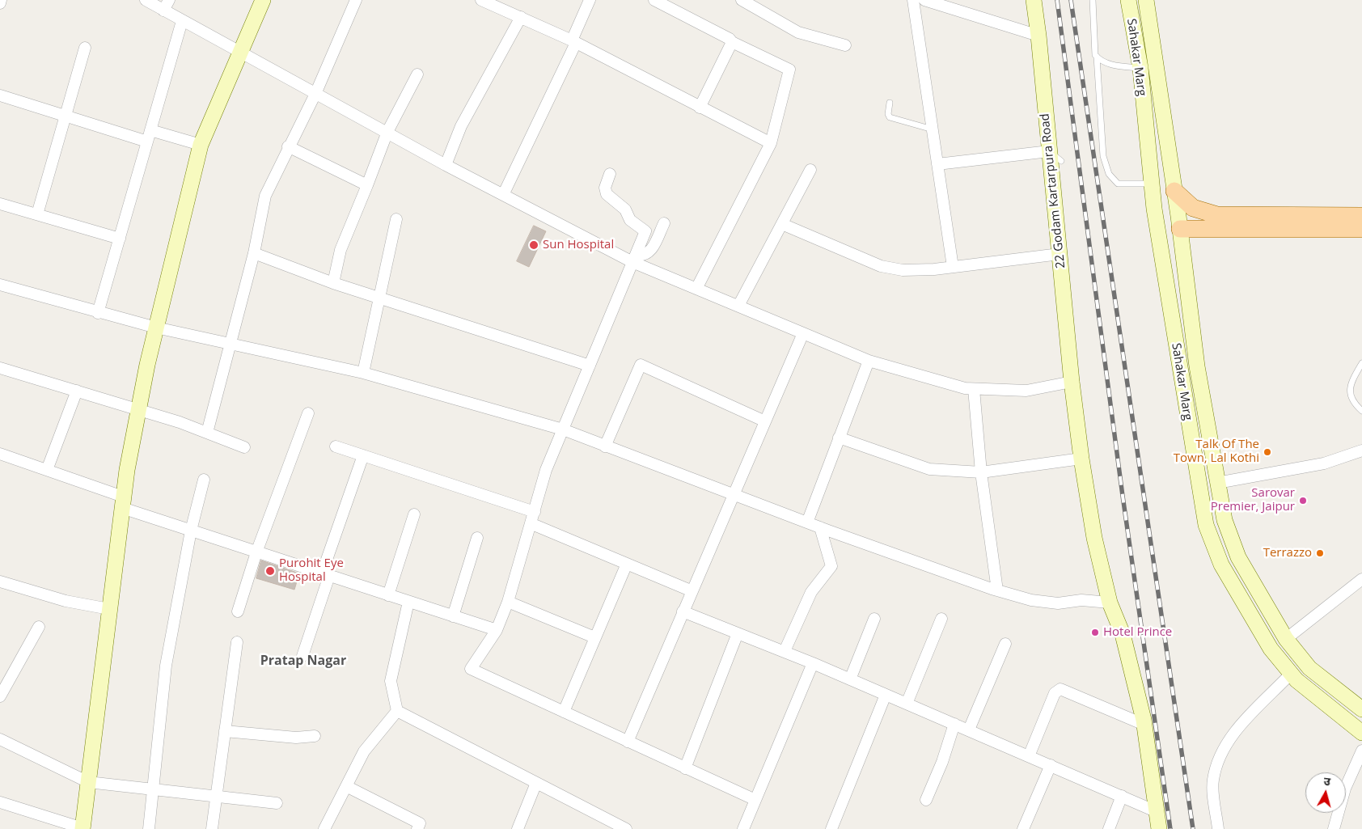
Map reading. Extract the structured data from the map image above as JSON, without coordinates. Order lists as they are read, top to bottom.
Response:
{
  "streets": {
    "street": ["Sahakar Marg", "22 Godam Kartarpura Road"]
  },
  "districts": ["Pratap Nagar"],
  "places": [
    "Sun Hospital",
    "Talk Of The Town, Lal Kothi",
    "Sarovar Premier, Jaipur",
    "Terrazzo",
    "Purohit Eye Hospital",
    "Hotel Prince"
  ],
  "north": "top"
}
